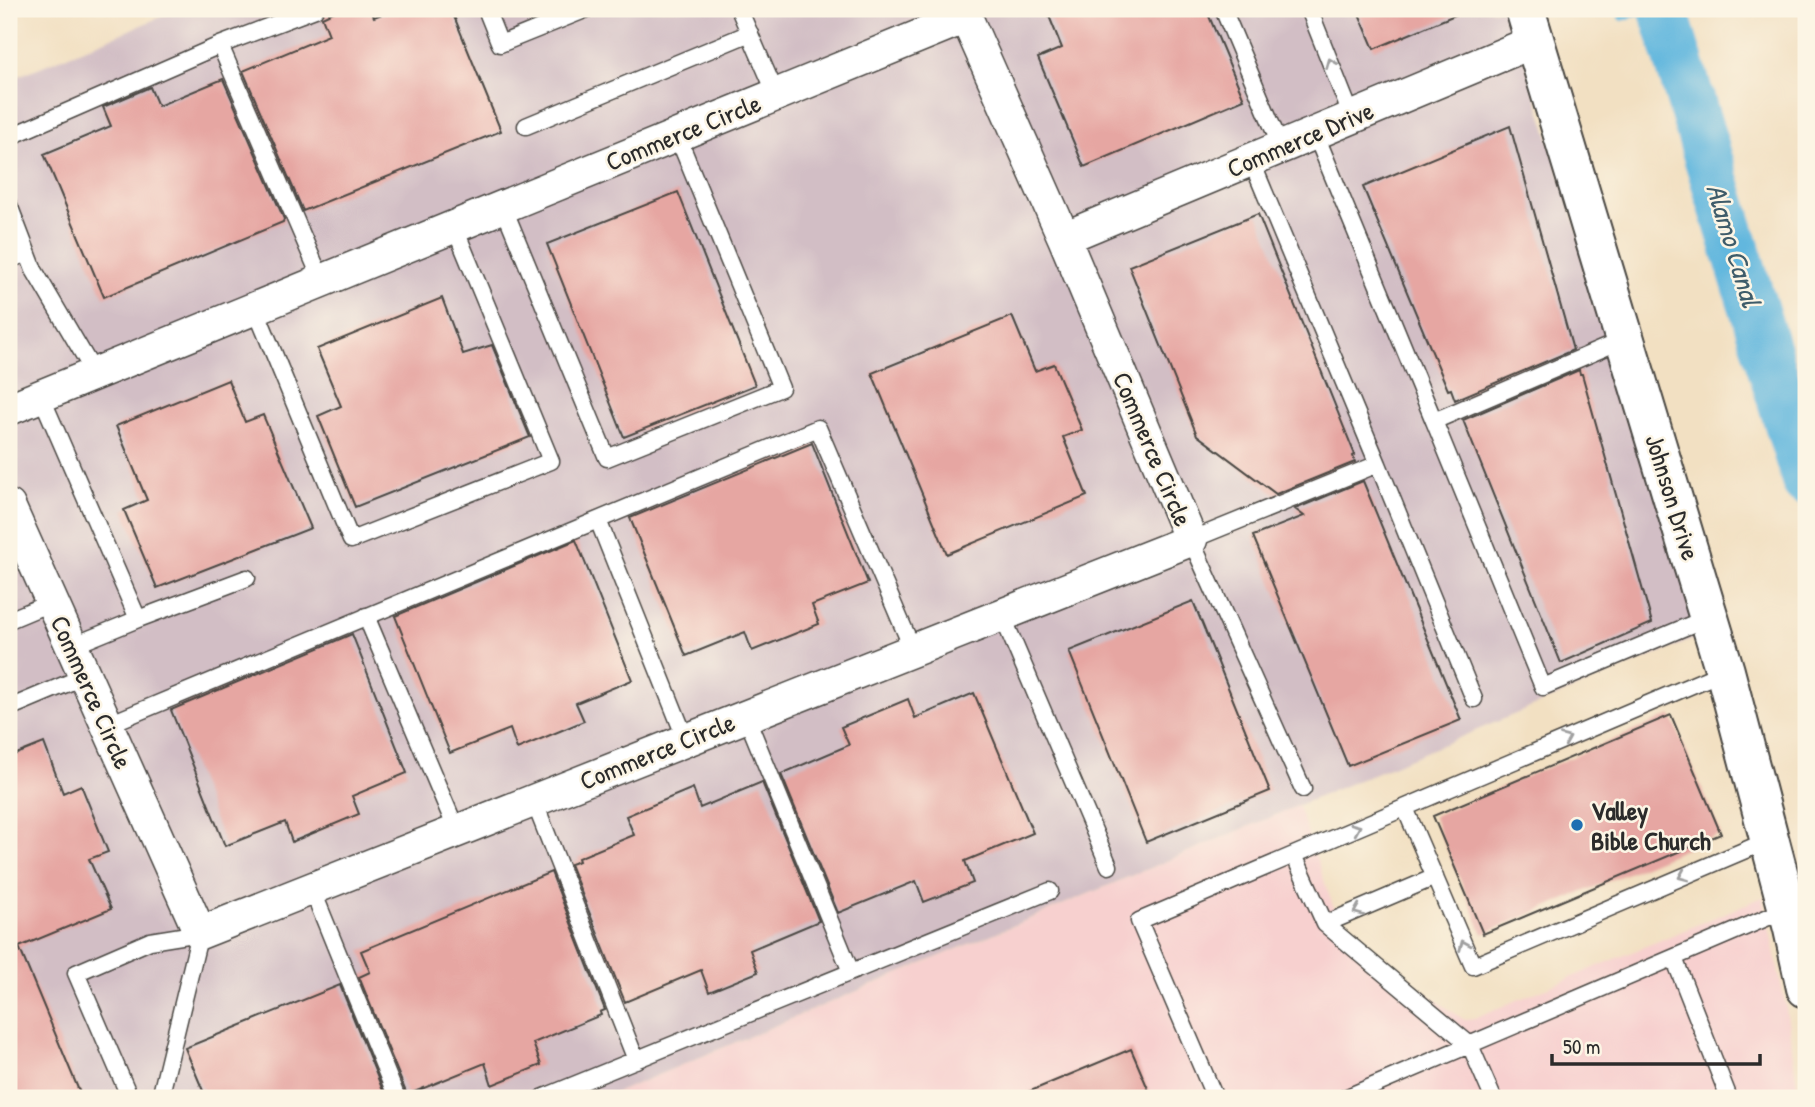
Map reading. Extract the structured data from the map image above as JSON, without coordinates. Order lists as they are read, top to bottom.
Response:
{
  "streets": {
    "street": ["Commerce Circle", "Commerce Drive", "Johnson Drive"]
  },
  "crossings": [
    ["Commerce Circle", "Commerce Drive"],
    ["Commerce Drive", "Johnson Drive"]
  ],
  "water": ["Alamo Canal"],
  "places": ["Valley Bible Church"],
  "scale_bar": "50 m"
}
